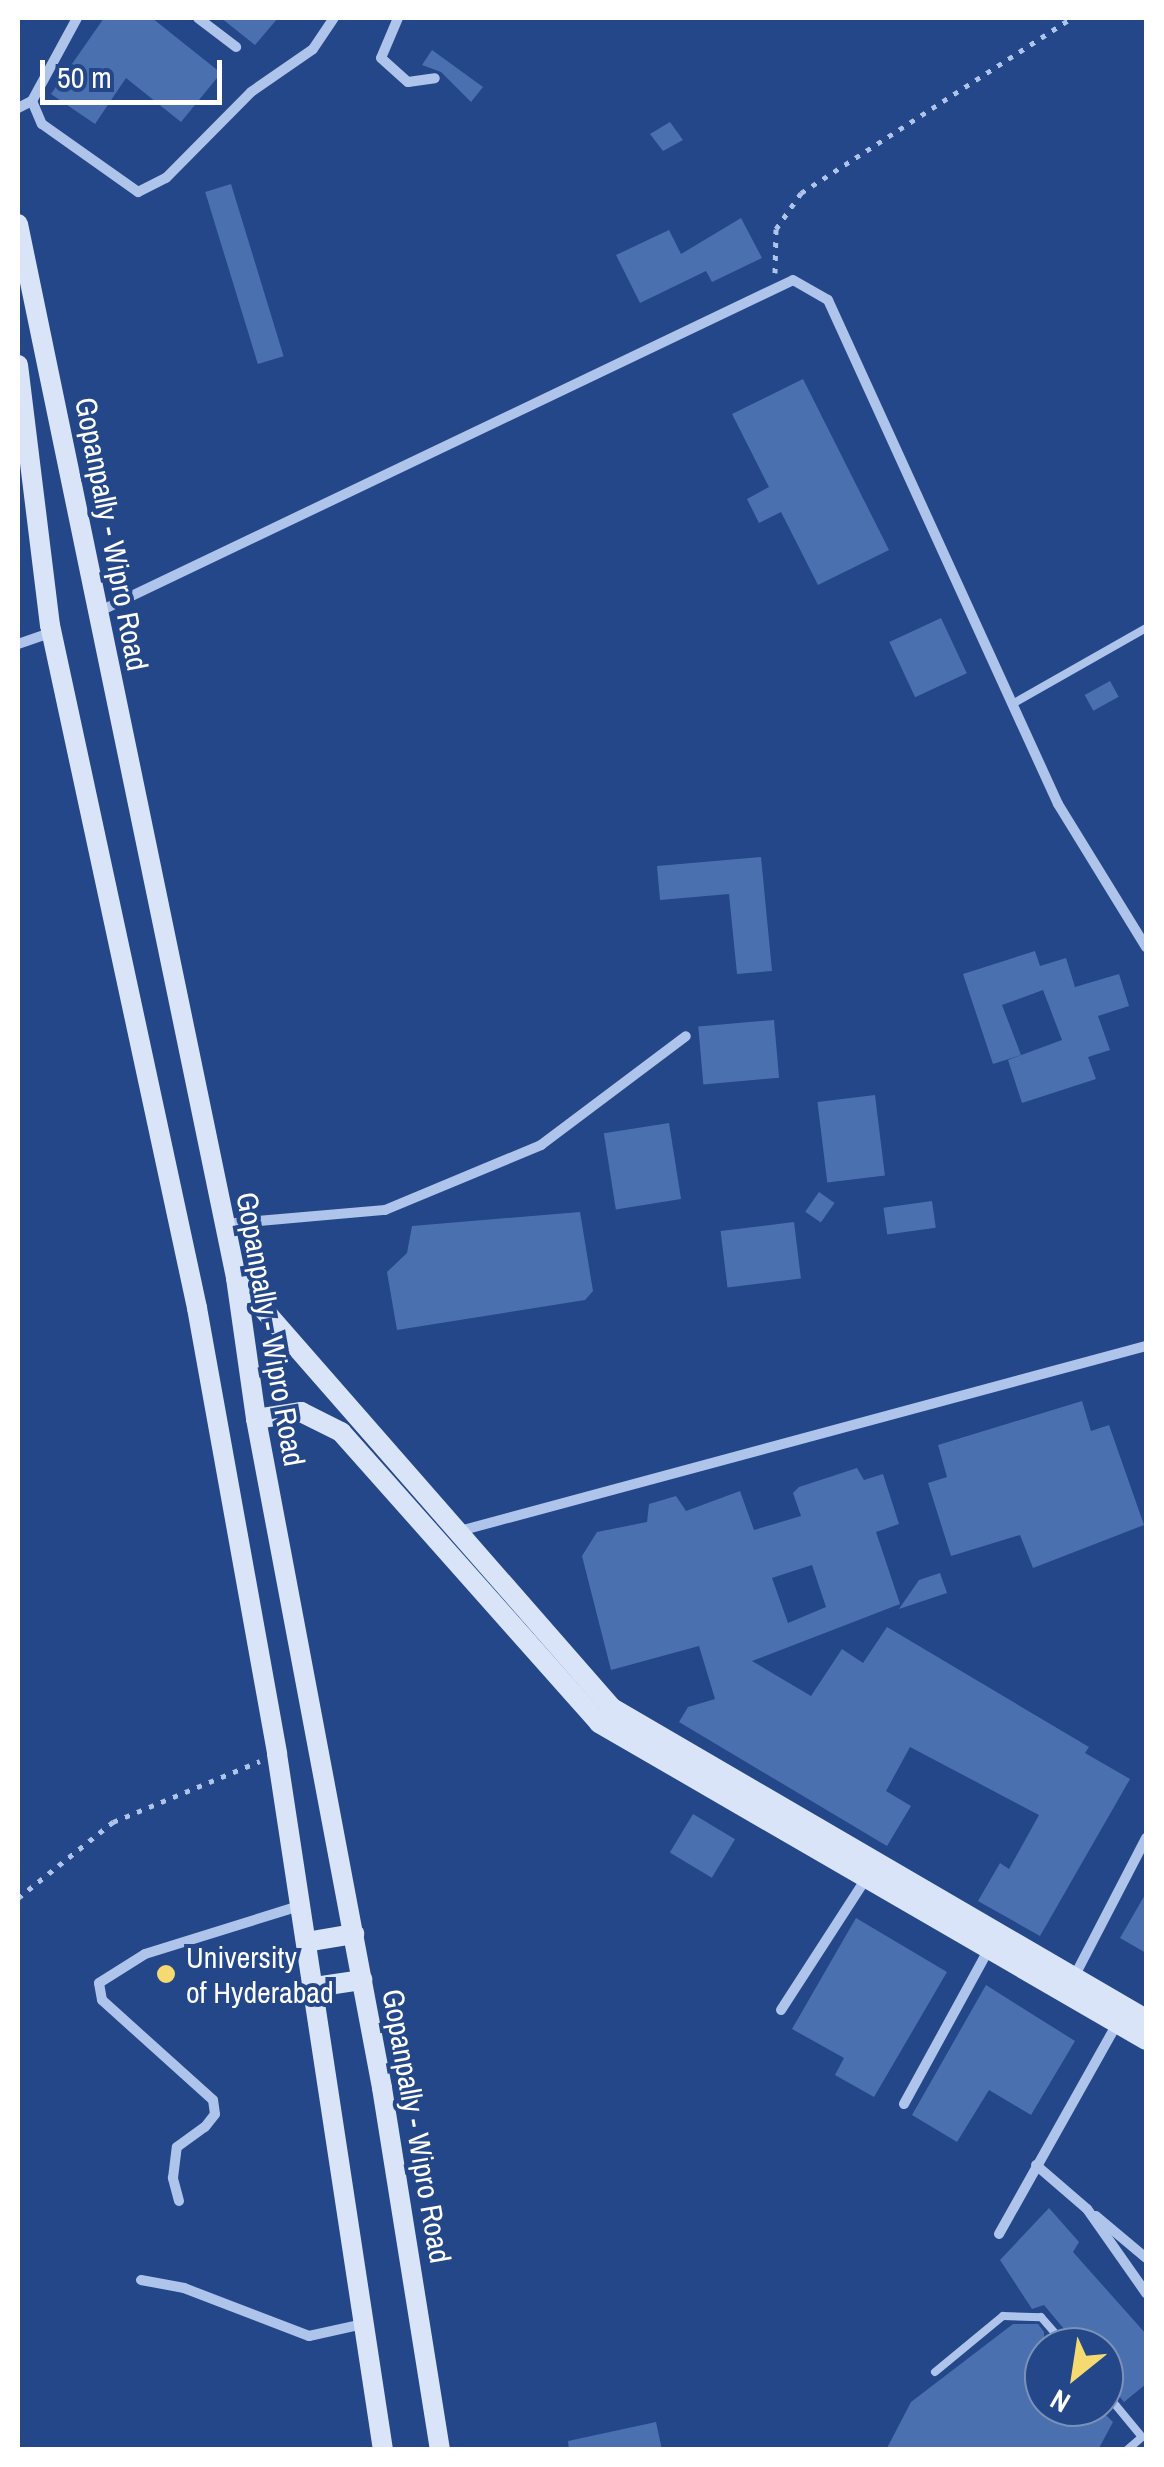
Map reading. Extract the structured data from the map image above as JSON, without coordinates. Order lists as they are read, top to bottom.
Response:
{
  "streets": {
    "main road": ["Gopanpally - Wipro Road"]
  },
  "places": ["University of Hyderabad"],
  "scale_bar": "50 m",
  "north": "bottom left"
}
